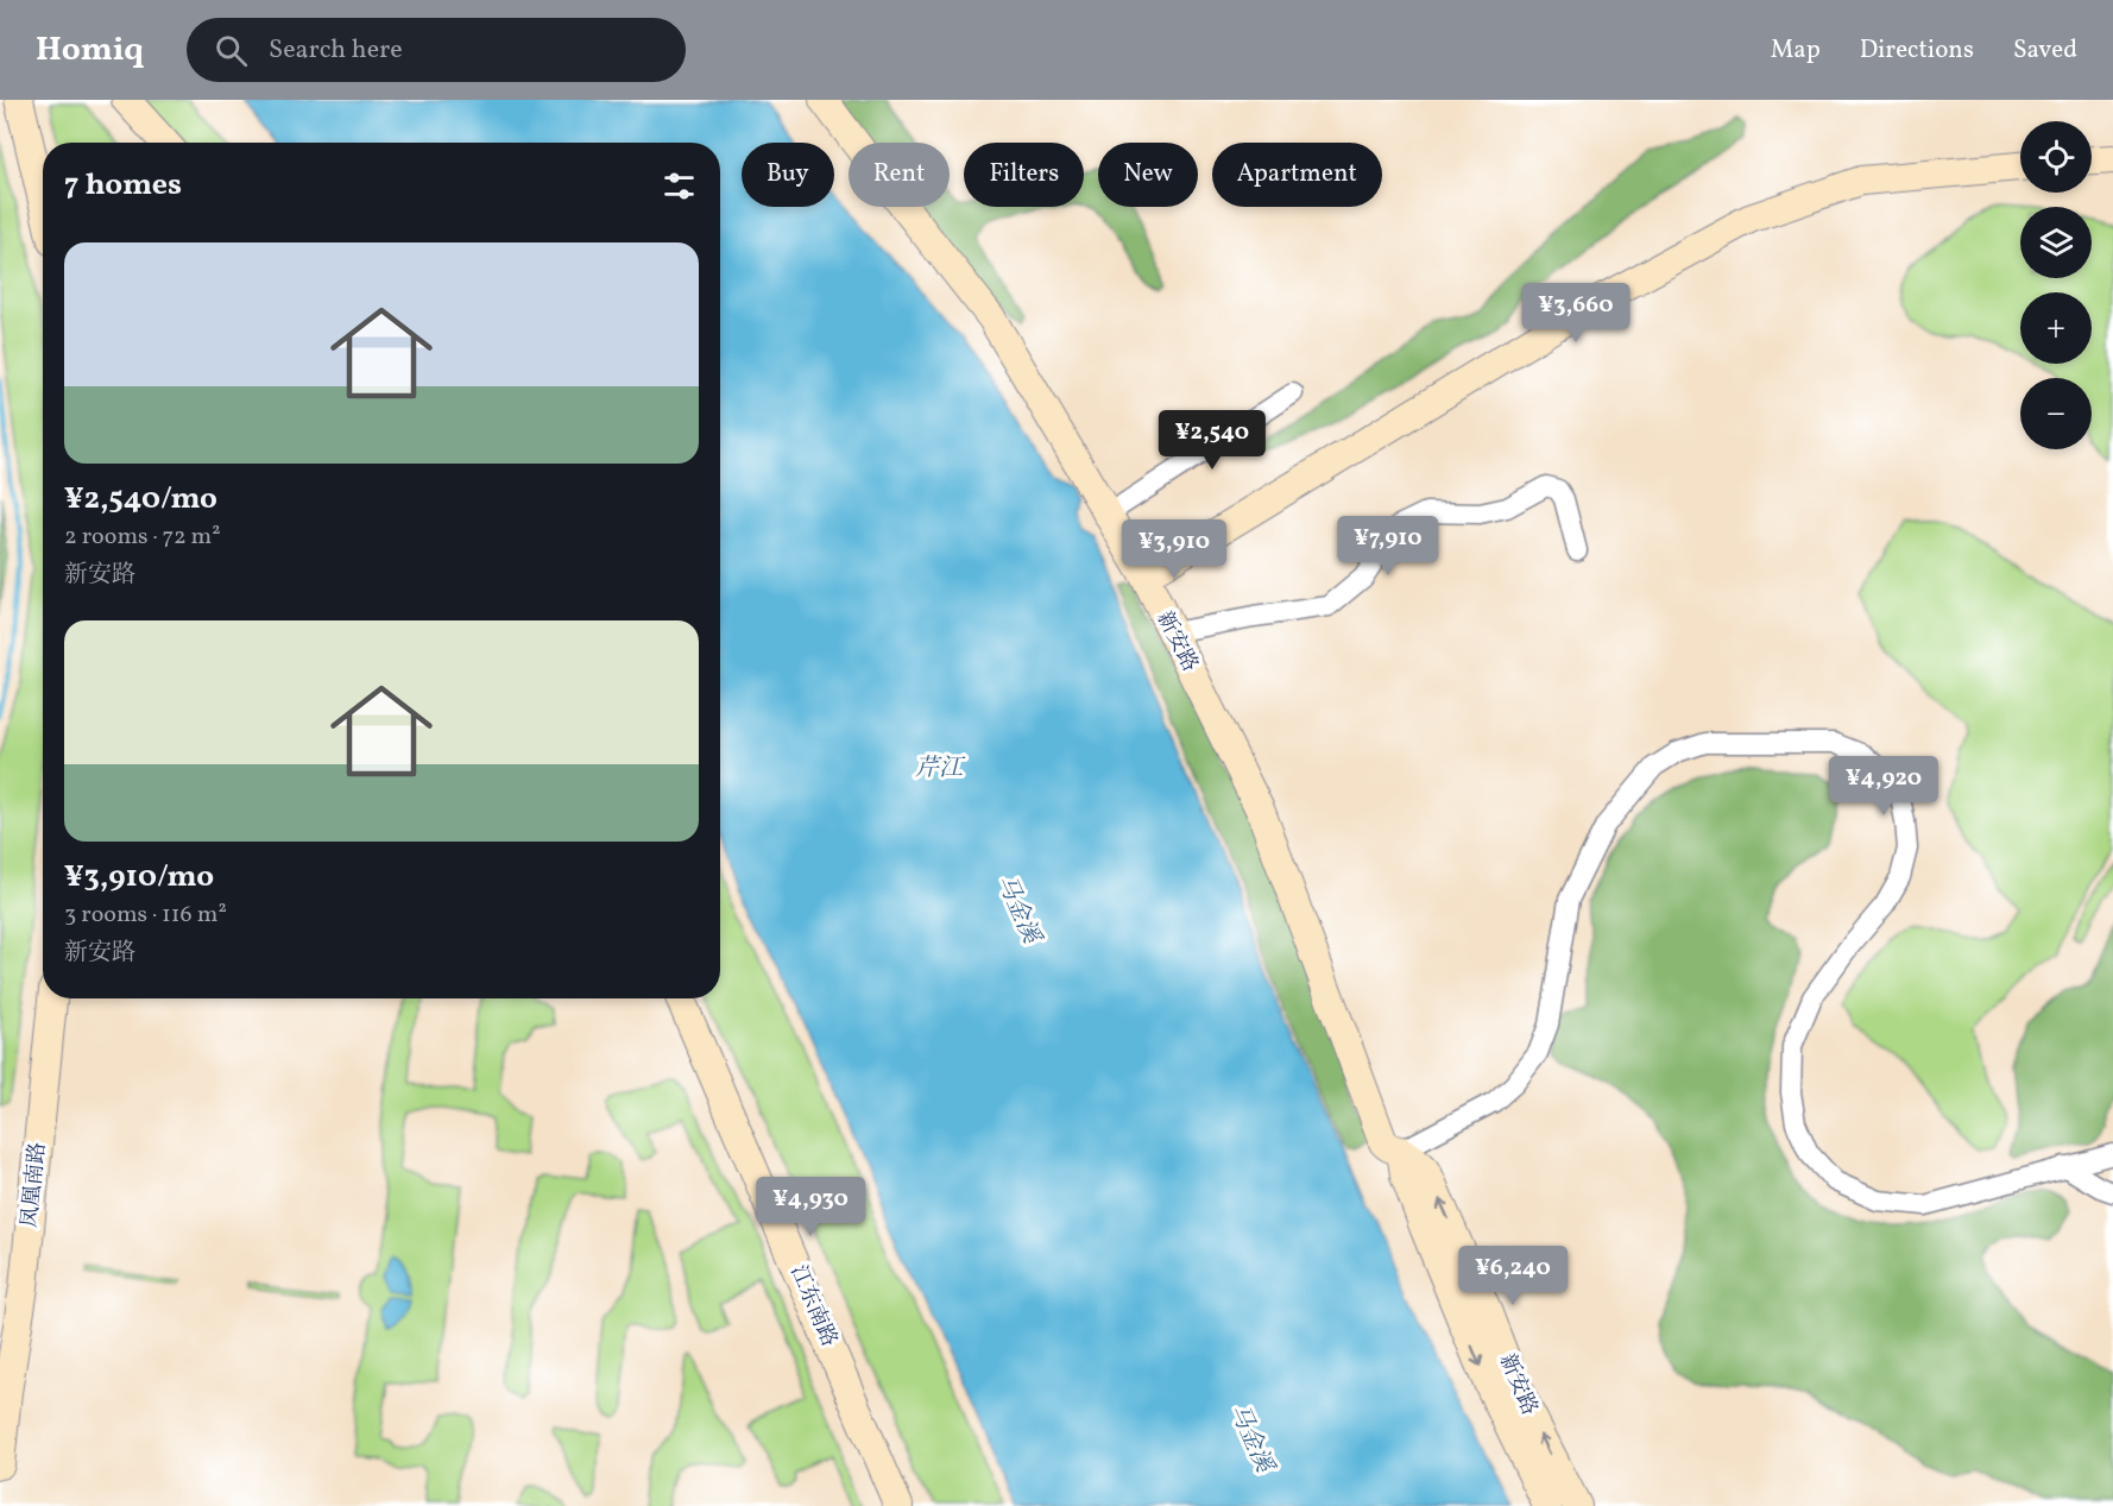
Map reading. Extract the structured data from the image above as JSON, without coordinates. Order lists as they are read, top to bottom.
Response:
{
  "streets": {
    "main road": ["新安路", "凤凰南路", "江东南路"]
  },
  "water": ["芹江", "马金溪"],
  "page": {
    "header": "Homiq",
    "search": "Search here",
    "nav": ["Map", "Directions", "Saved"],
    "map_buttons": ["+", "−"],
    "chip": [
      "Buy",
      "Rent",
      "Filters",
      "New",
      "Apartment"
    ],
    "heading": "7 homes",
    "list": [
      {
        "name": "¥2,540/mo",
        "note": "2 rooms · 72 m² · 新安路"
      },
      {
        "name": "¥3,910/mo",
        "note": "3 rooms · 116 m² · 新安路"
      }
    ],
    "price": [
      "¥3,660",
      "¥2,540",
      "¥7,910",
      "¥3,910",
      "¥4,920",
      "¥4,930",
      "¥6,240"
    ]
  }
}
